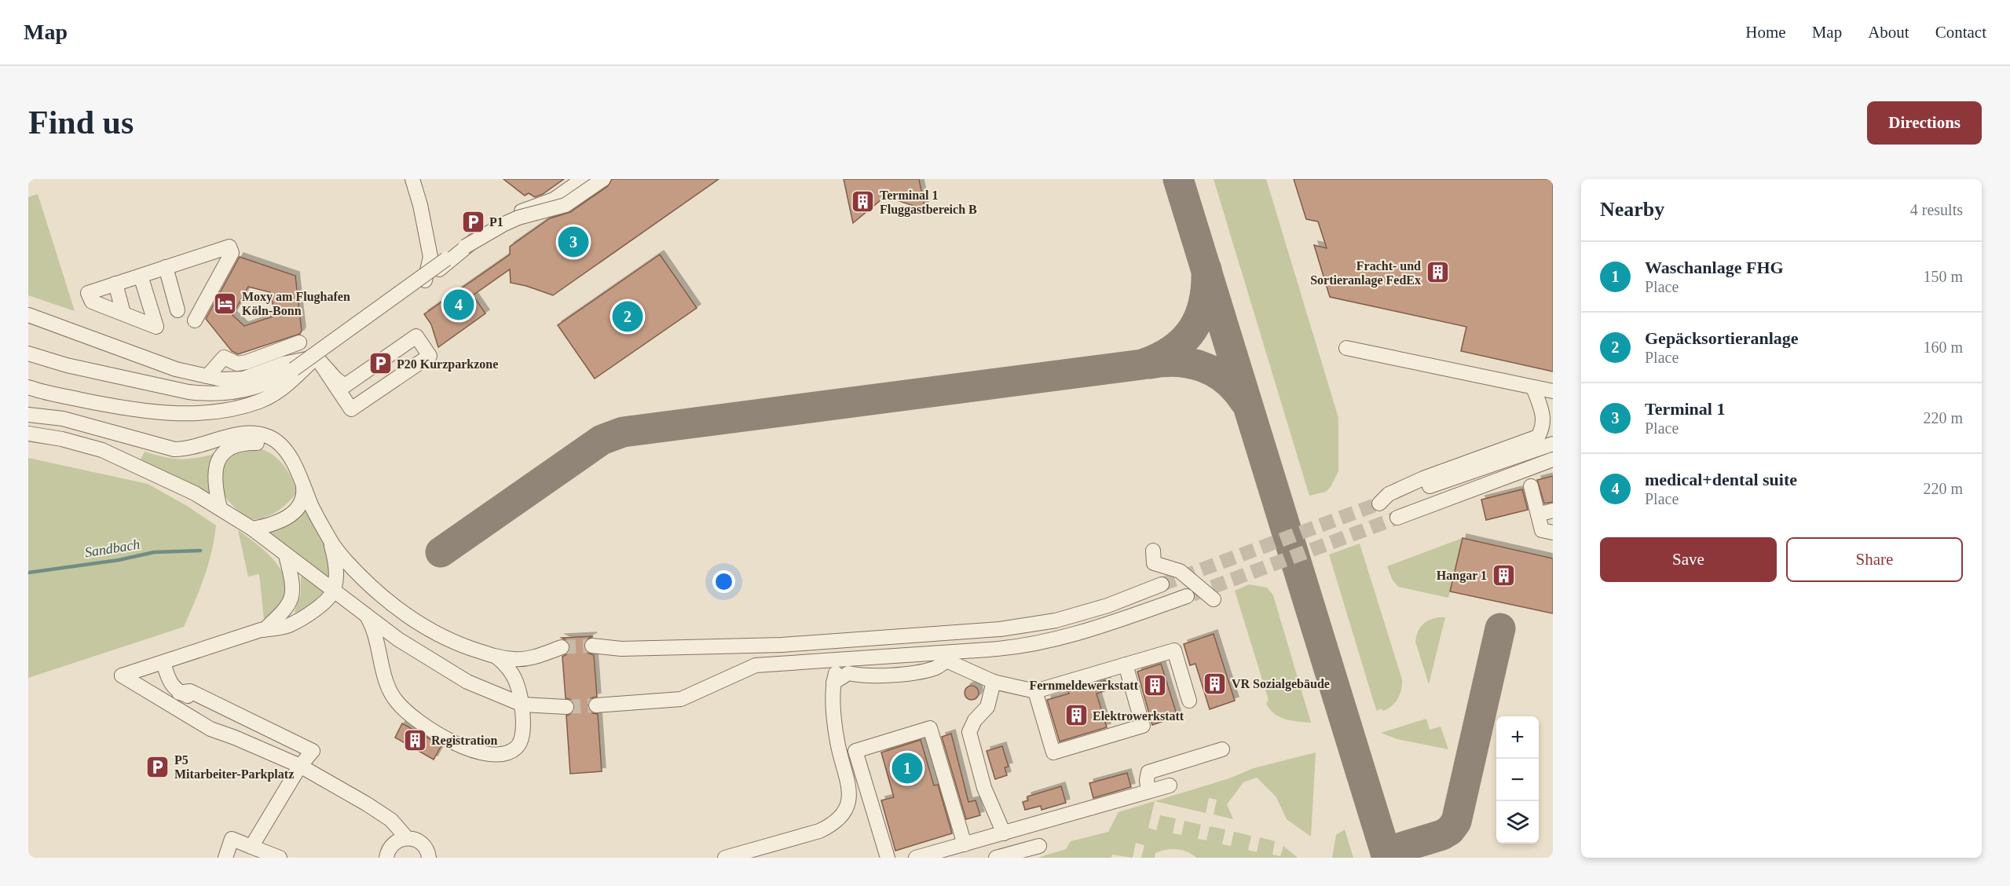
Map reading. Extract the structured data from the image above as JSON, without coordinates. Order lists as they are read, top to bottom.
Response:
{
  "water": ["Sandbach"],
  "places": {
    "building": [
      "Terminal 1 Fluggastbereich B",
      "Fracht- und Sortieranlage FedEx",
      "Hangar 1",
      "VR Sozialgebäude",
      "Fernmeldewerkstatt",
      "Elektrowerkstatt",
      "Registration"
    ],
    "parking": ["P1", "P20 Kurzparkzone", "P5 Mitarbeiter-Parkplatz"],
    "hotel": ["Moxy am Flughafen Köln-Bonn"]
  },
  "page": {
    "header": "Map",
    "nav": [
      "Home",
      "Map",
      "About",
      "Contact"
    ],
    "buttons": [
      "Directions",
      ["Save", "Share"]
    ],
    "title": "Find us",
    "heading": ["Nearby", "4 results"],
    "pins": [
      "3",
      "4",
      "2",
      "1"
    ],
    "list": [
      {
        "mark": "1",
        "name": "Waschanlage FHG",
        "note": "Place",
        "value": "150 m"
      },
      {
        "mark": "2",
        "name": "Gepäcksortieranlage",
        "note": "Place",
        "value": "160 m"
      },
      {
        "mark": "3",
        "name": "Terminal 1",
        "note": "Place",
        "value": "220 m"
      },
      {
        "mark": "4",
        "name": "medical+dental suite",
        "note": "Place",
        "value": "220 m"
      }
    ],
    "map_buttons": ["+", "−"]
  }
}
